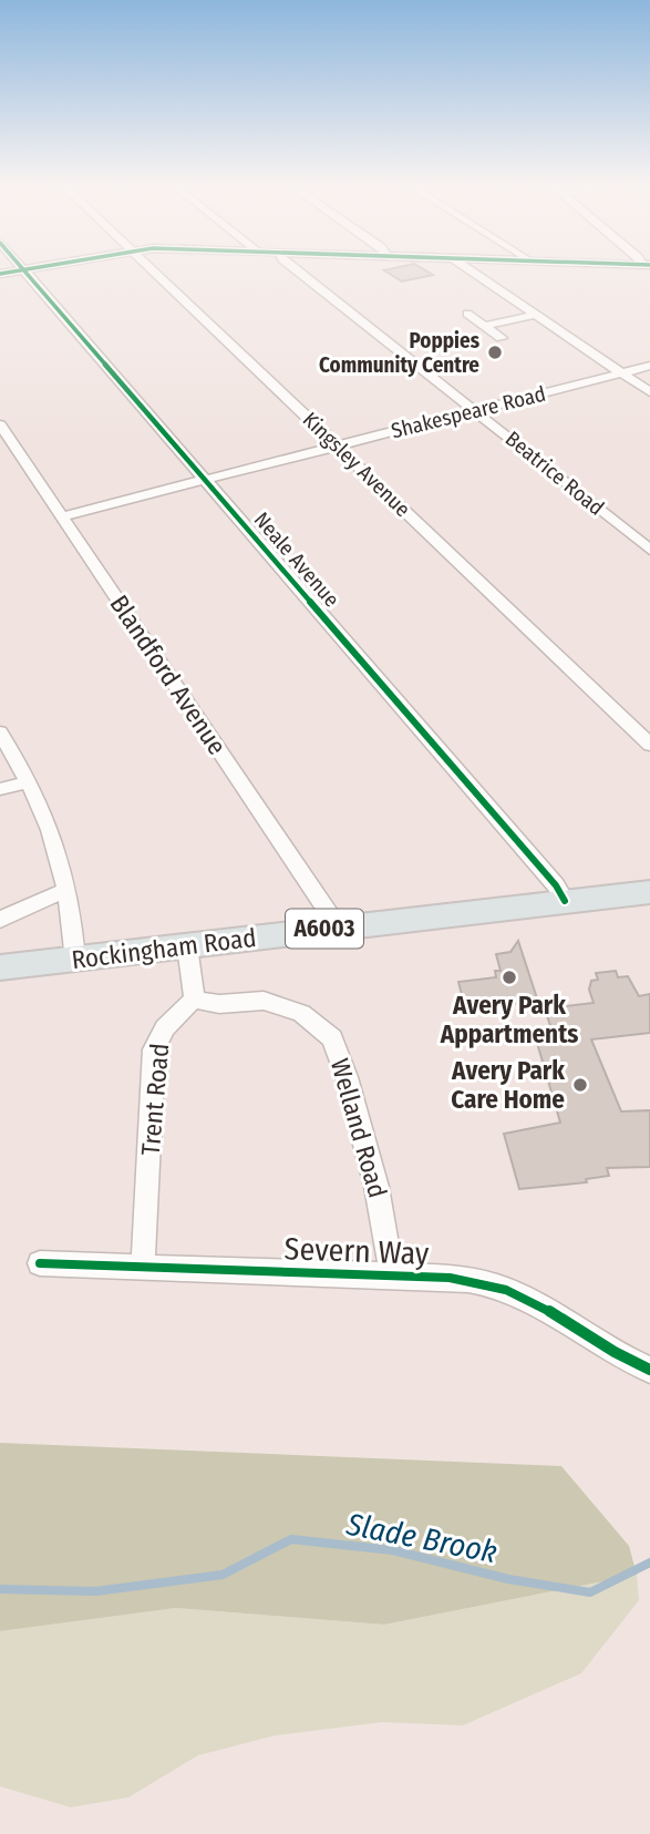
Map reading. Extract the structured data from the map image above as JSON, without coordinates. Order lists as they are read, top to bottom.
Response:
{
  "streets": {
    "main road": ["A6003", "Rockingham Road"],
    "street": [
      "Shakespeare Road",
      "Kingsley Avenue",
      "Beatrice Road",
      "Neale Avenue",
      "Blandford Avenue",
      "Trent Road",
      "Welland Road",
      "Severn Way"
    ]
  },
  "crossings": [
    ["Shakespeare Road", "Kingsley Avenue"],
    ["Shakespeare Road", "Beatrice Road"],
    ["Shakespeare Road", "Neale Avenue"],
    ["Shakespeare Road", "Blandford Avenue"],
    ["Neale Avenue", "Rockingham Road"],
    ["Blandford Avenue", "Rockingham Road"],
    ["Trent Road", "Welland Road"],
    ["Trent Road", "Severn Way"],
    ["Welland Road", "Severn Way"]
  ],
  "water": ["Slade Brook"],
  "places": ["Poppies Community Centre", "Avery Park Appartments", "Avery Park Care Home"]
}
